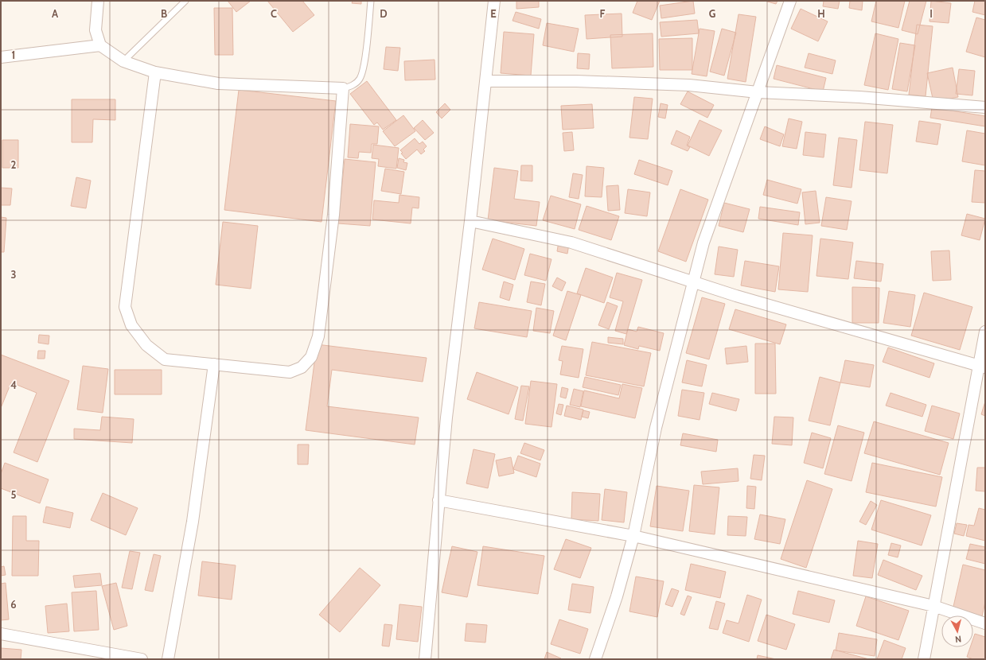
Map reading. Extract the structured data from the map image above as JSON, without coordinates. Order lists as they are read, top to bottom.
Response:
{
  "north": "bottom",
  "grid": {
    "columns": [
      "A",
      "B",
      "C",
      "D",
      "E",
      "F",
      "G",
      "H",
      "I"
    ],
    "rows": [
      "1",
      "2",
      "3",
      "4",
      "5",
      "6"
    ]
  }
}
